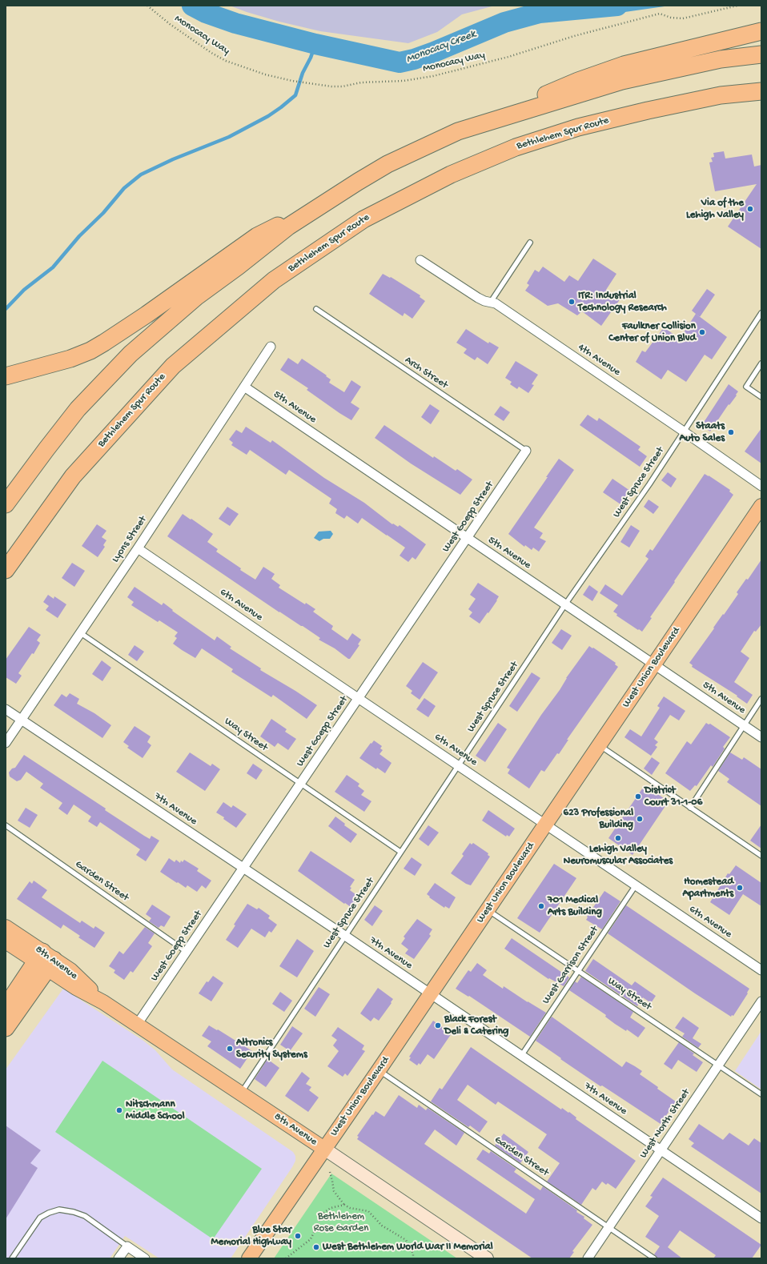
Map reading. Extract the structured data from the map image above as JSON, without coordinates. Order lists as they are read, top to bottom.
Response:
{
  "streets": {
    "highway": ["Bethlehem Spur Route"],
    "main road": ["West Union Boulevard", "8th Avenue"],
    "street": [
      "4th Avenue",
      "5th Avenue",
      "West Goepp Street",
      "Lyons Street",
      "6th Avenue",
      "7th Avenue",
      "West North Street"
    ],
    "lane": [
      "Arch Street",
      "West Spruce Street",
      "Way Street",
      "Garden Street",
      "West Garrison Street"
    ],
    "path": ["Monocacy Way"]
  },
  "crossings": [
    ["4th Avenue", "West Spruce Street"],
    ["Arch Street", "West Goepp Street"],
    ["5th Avenue", "West Spruce Street"],
    ["5th Avenue", "West Goepp Street"],
    ["5th Avenue", "Lyons Street"],
    ["5th Avenue", "West Union Boulevard"],
    ["West Spruce Street", "6th Avenue"],
    ["West Spruce Street", "Way Street"],
    ["West Spruce Street", "7th Avenue"],
    ["West Spruce Street", "8th Avenue"],
    ["West Goepp Street", "6th Avenue"],
    ["West Goepp Street", "Way Street"],
    ["West Goepp Street", "7th Avenue"],
    ["West Goepp Street", "Garden Street"],
    ["West Goepp Street", "8th Avenue"],
    ["Lyons Street", "6th Avenue"],
    ["Lyons Street", "Way Street"],
    ["Lyons Street", "7th Avenue"],
    ["6th Avenue", "West Union Boulevard"],
    ["6th Avenue", "West Garrison Street"],
    ["West Union Boulevard", "Way Street"],
    ["West Union Boulevard", "7th Avenue"],
    ["West Union Boulevard", "Garden Street"],
    ["West Union Boulevard", "8th Avenue"],
    ["Way Street", "West Garrison Street"],
    ["Way Street", "West North Street"],
    ["7th Avenue", "West Garrison Street"],
    ["7th Avenue", "West North Street"],
    ["Garden Street", "West North Street"]
  ],
  "water": ["Monocacy Creek"],
  "parks": ["Bethlehem Rose Garden"],
  "places": [
    "Via of the Lehigh Valley",
    "ITR: Industrial Technology Research",
    "Faulkner Collision Center of Union Blvd",
    "Staats Auto Sales",
    "District Court 31-1-06",
    "623 Professional Building",
    "Lehigh Valley Neuromuscular Associates",
    "Homestead Apartments",
    "701 Medical Arts Building",
    "Black Forest Deli & Catering",
    "Altronics Security Systems",
    "Nitschmann Middle School",
    "Blue Star Memorial Highway",
    "West Bethlehem World War II Memorial"
  ]
}
